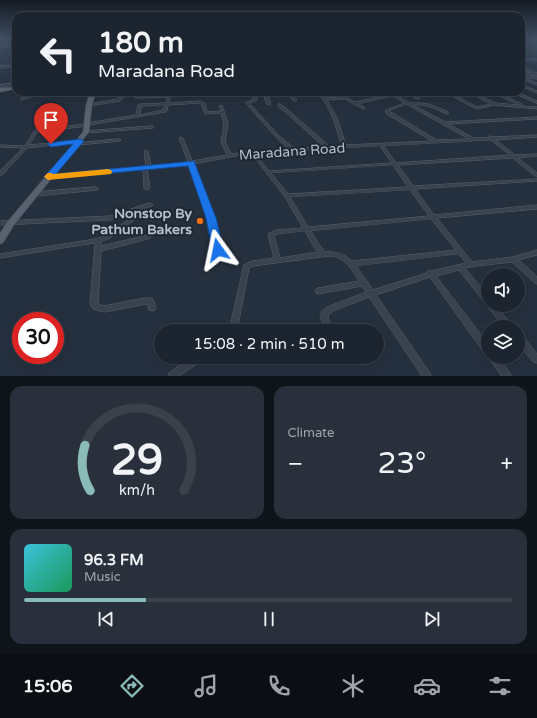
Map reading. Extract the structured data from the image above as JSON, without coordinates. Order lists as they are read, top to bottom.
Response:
{
  "streets": {
    "street": ["Maradana Road"]
  },
  "places": ["Nonstop By Pathum Bakers"],
  "page": {
    "turn": ["180 m", "Maradana Road"],
    "limit": "30",
    "trip": "15:08 · 2 min · 510 m",
    "tile": "Climate",
    "heat": ["−", "23°", "+"],
    "song": ["96.3 FM", "Music"],
    "tabs": "15:06",
    "gauge": ["29", "km/h"]
  }
}
